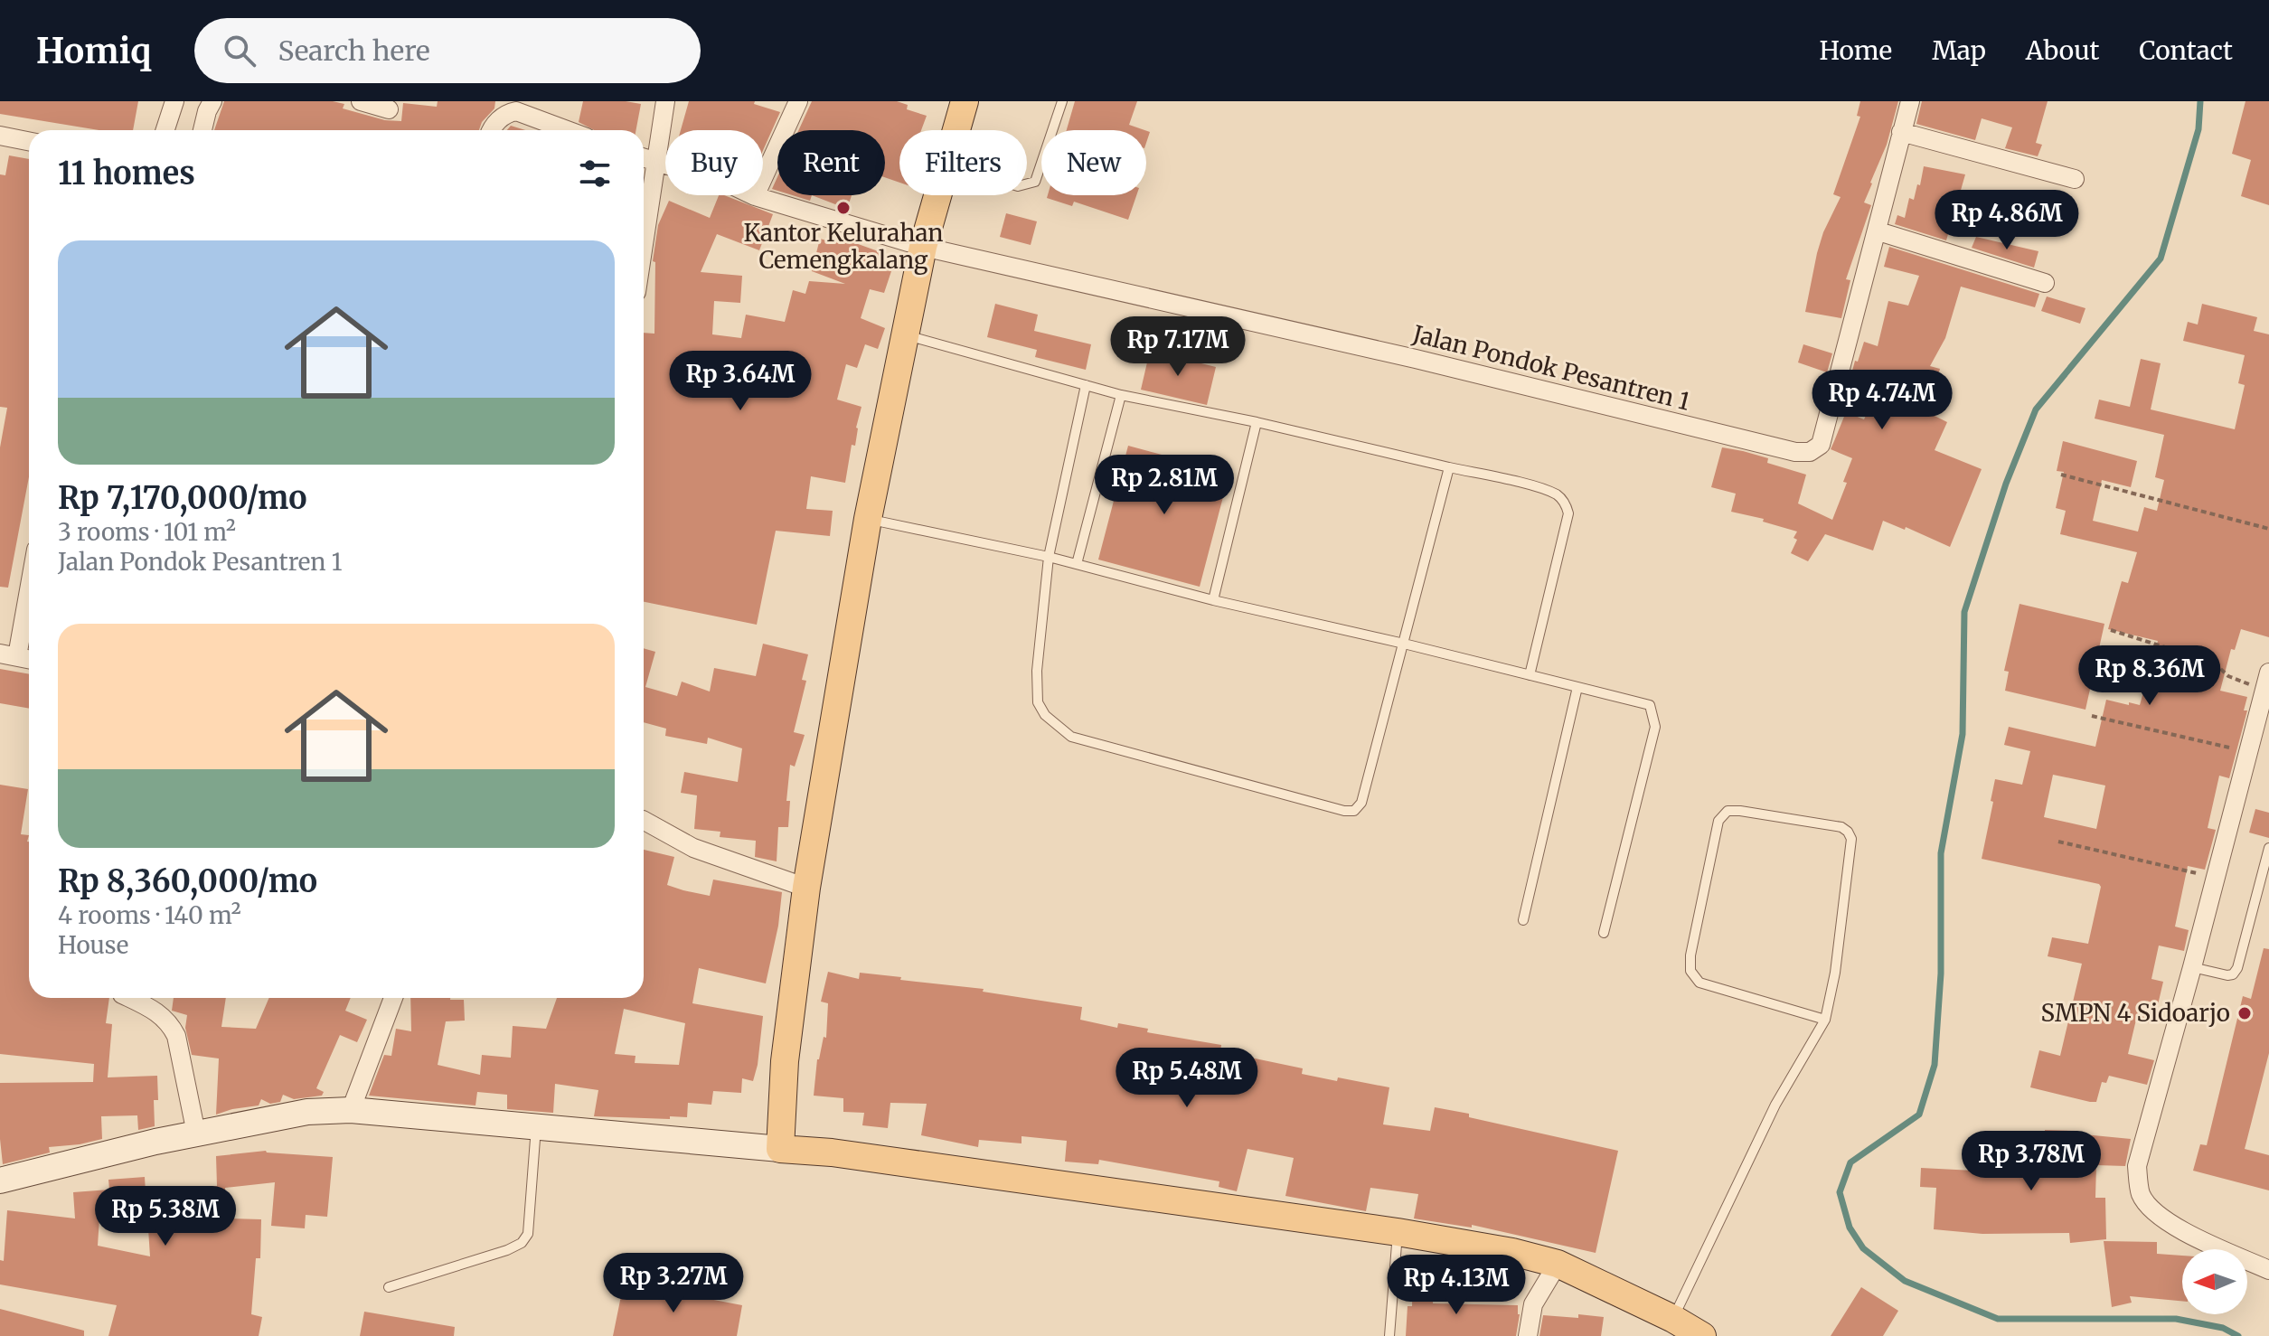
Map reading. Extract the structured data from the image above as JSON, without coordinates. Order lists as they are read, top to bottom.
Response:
{
  "streets": {
    "street": ["Jalan Pondok Pesantren 1"]
  },
  "places": ["Kantor Kelurahan Cemengkalang", "SMPN 4 Sidoarjo"],
  "north": "left",
  "page": {
    "header": "Homiq",
    "search": "Search here",
    "nav": [
      "Home",
      "Map",
      "About",
      "Contact"
    ],
    "chip": [
      "Buy",
      "Rent",
      "Filters",
      "New"
    ],
    "heading": "11 homes",
    "price": [
      "Rp 4.86M",
      "Rp 7.17M",
      "Rp 3.64M",
      "Rp 4.74M",
      "Rp 2.81M",
      "Rp 8.36M",
      "Rp 5.48M",
      "Rp 3.78M",
      "Rp 5.38M",
      "Rp 3.27M",
      "Rp 4.13M"
    ],
    "list": [
      {
        "name": "Rp 7,170,000/mo",
        "note": "3 rooms · 101 m² · Jalan Pondok Pesantren 1"
      },
      {
        "name": "Rp 8,360,000/mo",
        "note": "4 rooms · 140 m² · House"
      }
    ]
  }
}
